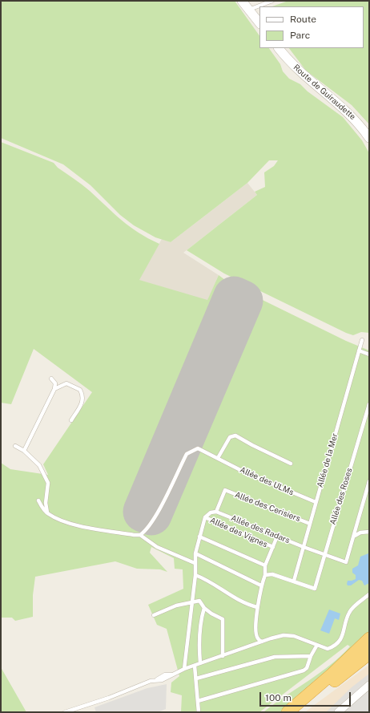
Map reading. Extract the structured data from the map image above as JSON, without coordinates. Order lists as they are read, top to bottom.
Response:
{
  "streets": {
    "street": ["Route de Guiraudette"],
    "lane": [
      "Allée de la Mer",
      "Allée des ULMs",
      "Allée des Roses",
      "Allée des Cerisiers",
      "Allée des Radars",
      "Allée des Vignes"
    ]
  },
  "crossings": [
    ["Allée de la Mer", "Allée des ULMs"],
    ["Allée de la Mer", "Allée des Roses"],
    ["Allée de la Mer", "Allée des Cerisiers"],
    ["Allée de la Mer", "Allée des Radars"],
    ["Allée des Roses", "Allée des Radars"],
    ["Allée des Cerisiers", "Allée des Radars"]
  ],
  "legend": ["Route", "Parc"],
  "scale_bar": "100 m"
}
